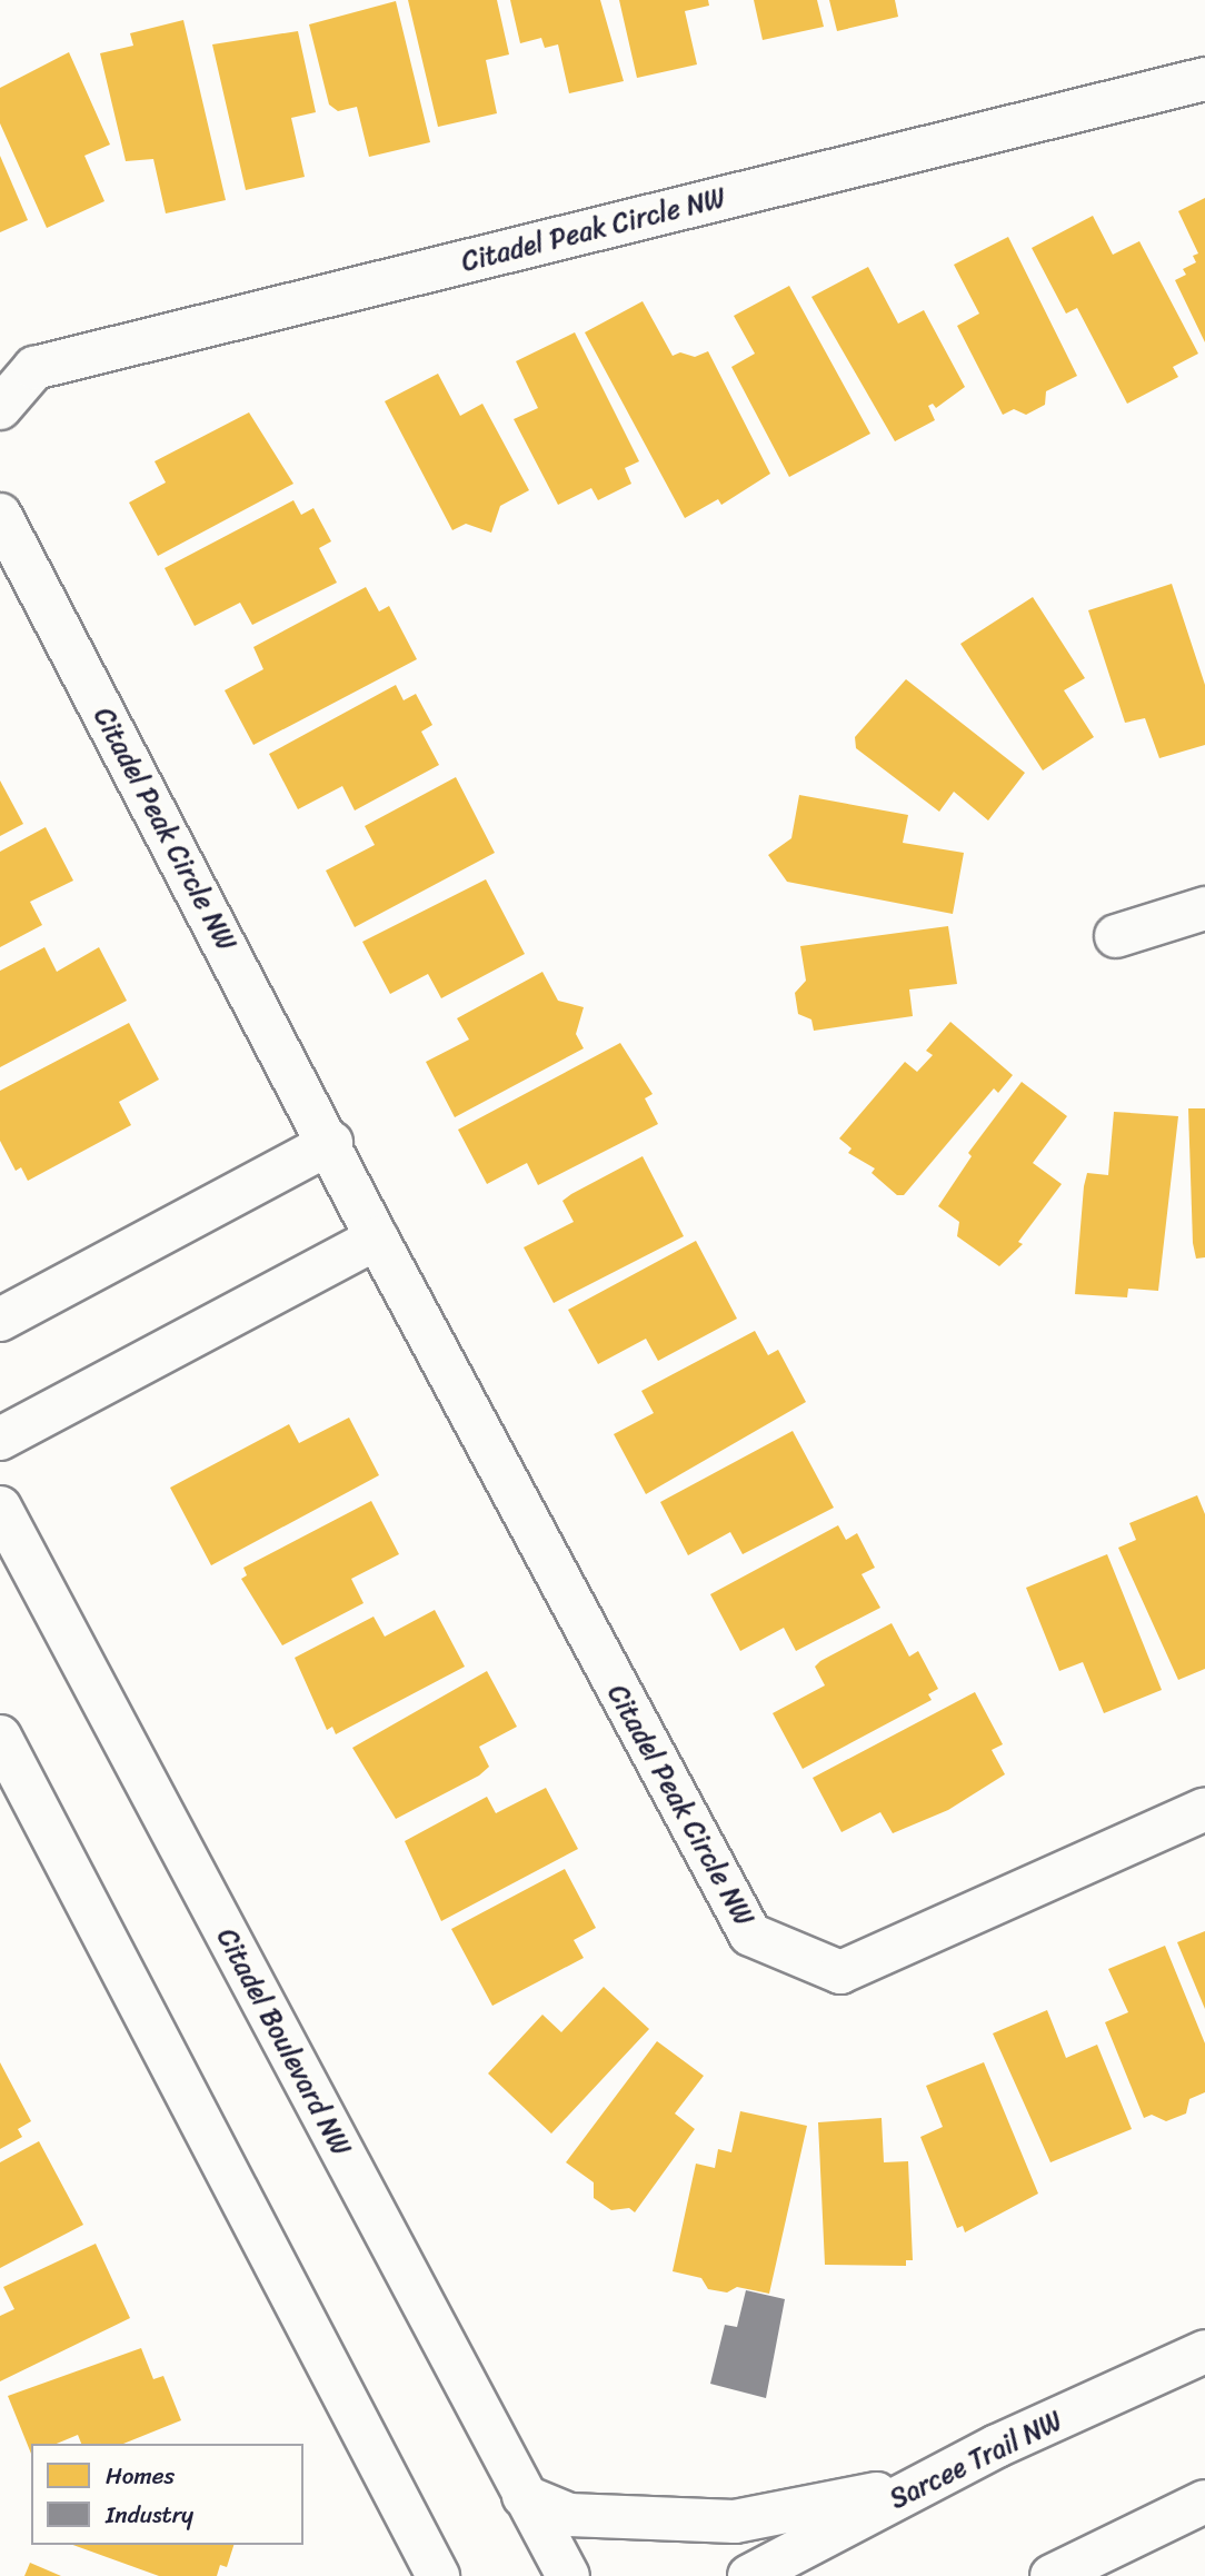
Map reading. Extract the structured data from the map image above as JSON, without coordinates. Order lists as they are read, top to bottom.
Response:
{
  "streets": {
    "street": ["Citadel Peak Circle NW", "Citadel Boulevard NW", "Sarcee Trail NW"]
  },
  "legend": ["Homes", "Industry"]
}
